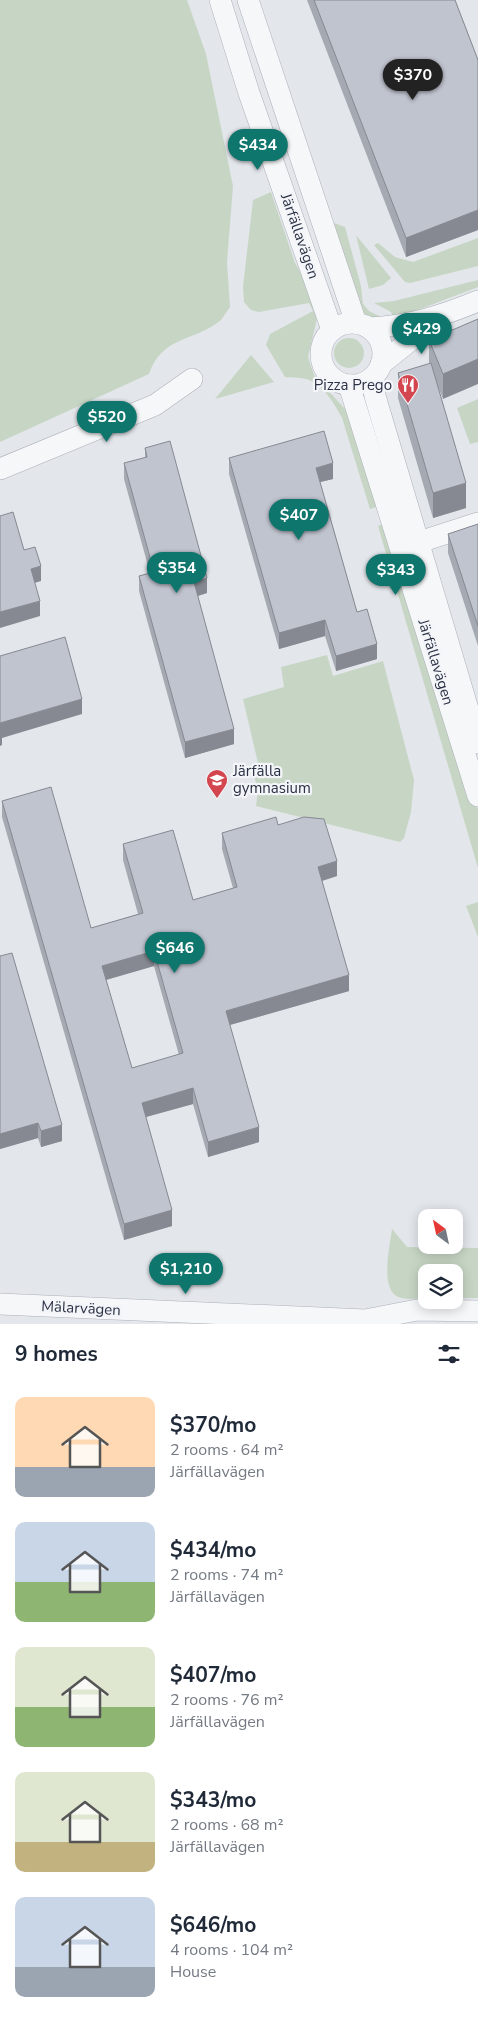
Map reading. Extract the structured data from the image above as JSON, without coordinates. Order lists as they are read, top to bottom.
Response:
{
  "streets": {
    "street": ["Järfällavägen", "Mälarvägen"]
  },
  "places": {
    "restaurant": ["Pizza Prego"],
    "school or university": ["Järfälla gymnasium"]
  },
  "north": "top left",
  "page": {
    "price": [
      "$370",
      "$434",
      "$429",
      "$520",
      "$407",
      "$354",
      "$343",
      "$646",
      "$1,210"
    ],
    "heading": "9 homes",
    "list": [
      {
        "name": "$370/mo",
        "note": "2 rooms · 64 m² · Järfällavägen"
      },
      {
        "name": "$434/mo",
        "note": "2 rooms · 74 m² · Järfällavägen"
      },
      {
        "name": "$407/mo",
        "note": "2 rooms · 76 m² · Järfällavägen"
      },
      {
        "name": "$343/mo",
        "note": "2 rooms · 68 m² · Järfällavägen"
      },
      {
        "name": "$646/mo",
        "note": "4 rooms · 104 m² · House"
      }
    ]
  }
}
